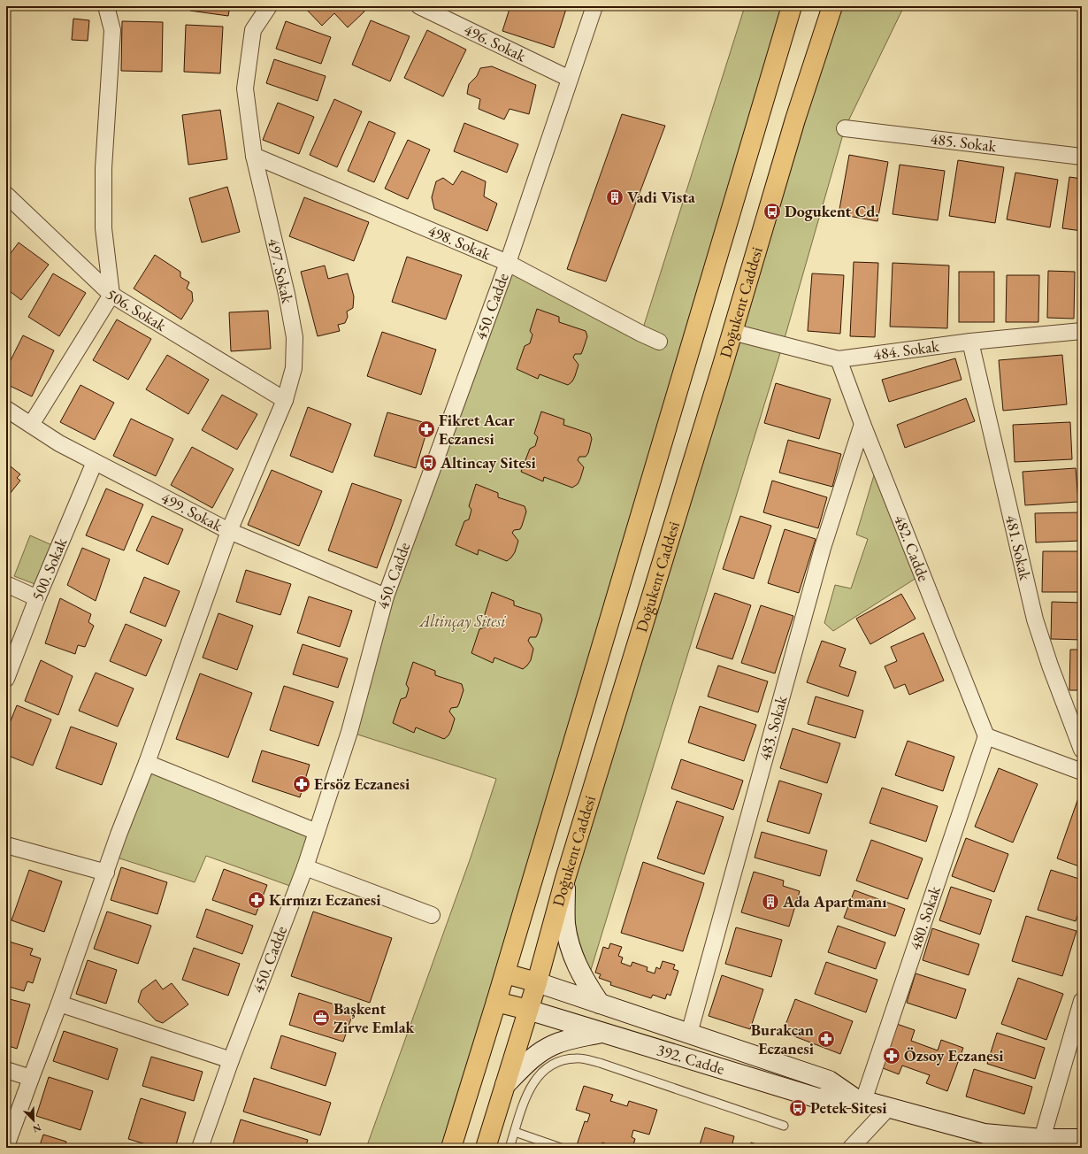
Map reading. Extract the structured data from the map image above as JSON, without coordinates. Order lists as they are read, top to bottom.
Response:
{
  "streets": {
    "main road": ["Doğukent Caddesi", "392. Cadde"],
    "street": [
      "496. Sokak",
      "485. Sokak",
      "498. Sokak",
      "497. Sokak",
      "450. Cadde",
      "506. Sokak",
      "484. Sokak",
      "499. Sokak",
      "482. Cadde",
      "481. Sokak",
      "500. Sokak",
      "483. Sokak",
      "480. Sokak"
    ]
  },
  "crossings": [
    ["496. Sokak", "450. Cadde"],
    ["498. Sokak", "497. Sokak"],
    ["498. Sokak", "450. Cadde"],
    ["497. Sokak", "506. Sokak"],
    ["497. Sokak", "499. Sokak"],
    ["Doğukent Caddesi", "484. Sokak"],
    ["Doğukent Caddesi", "392. Cadde"],
    ["450. Cadde", "499. Sokak"],
    ["484. Sokak", "482. Cadde"],
    ["484. Sokak", "481. Sokak"],
    ["499. Sokak", "500. Sokak"],
    ["482. Cadde", "483. Sokak"],
    ["482. Cadde", "480. Sokak"],
    ["483. Sokak", "392. Cadde"],
    ["480. Sokak", "392. Cadde"]
  ],
  "parks": ["Altinçay Sitesi"],
  "places": {
    "building": ["Vadi Vista", "Ada Apartmanı"],
    "bus stop": ["Dogukent Cd.", "Altincay Sitesi", "Petek Sitesi"],
    "pharmacy": [
      "Fikret Acar Eczanesi",
      "Ersöz Eczanesi",
      "Kırmızı Eczanesi",
      "Burakcan Eczanesi",
      "Özsoy Eczanesi"
    ],
    "office": ["Başkent Zirve Emlak"]
  },
  "north": "bottom right"
}
